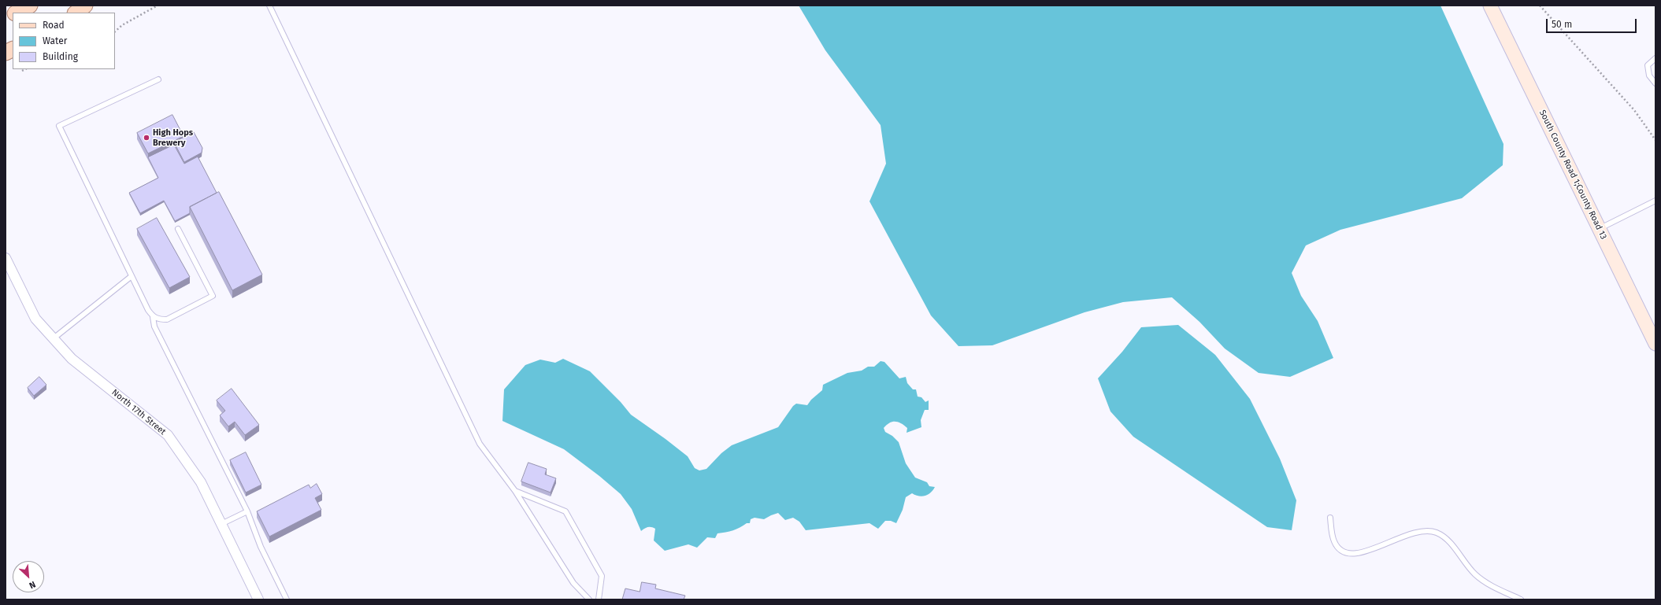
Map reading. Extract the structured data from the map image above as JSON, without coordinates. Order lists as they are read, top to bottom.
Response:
{
  "streets": {
    "street": ["South County Road 1;County Road 13", "North 17th Street"]
  },
  "places": ["High Hops Brewery"],
  "legend": ["Road", "Water", "Building"],
  "scale_bar": "50 m",
  "north": "bottom right"
}
